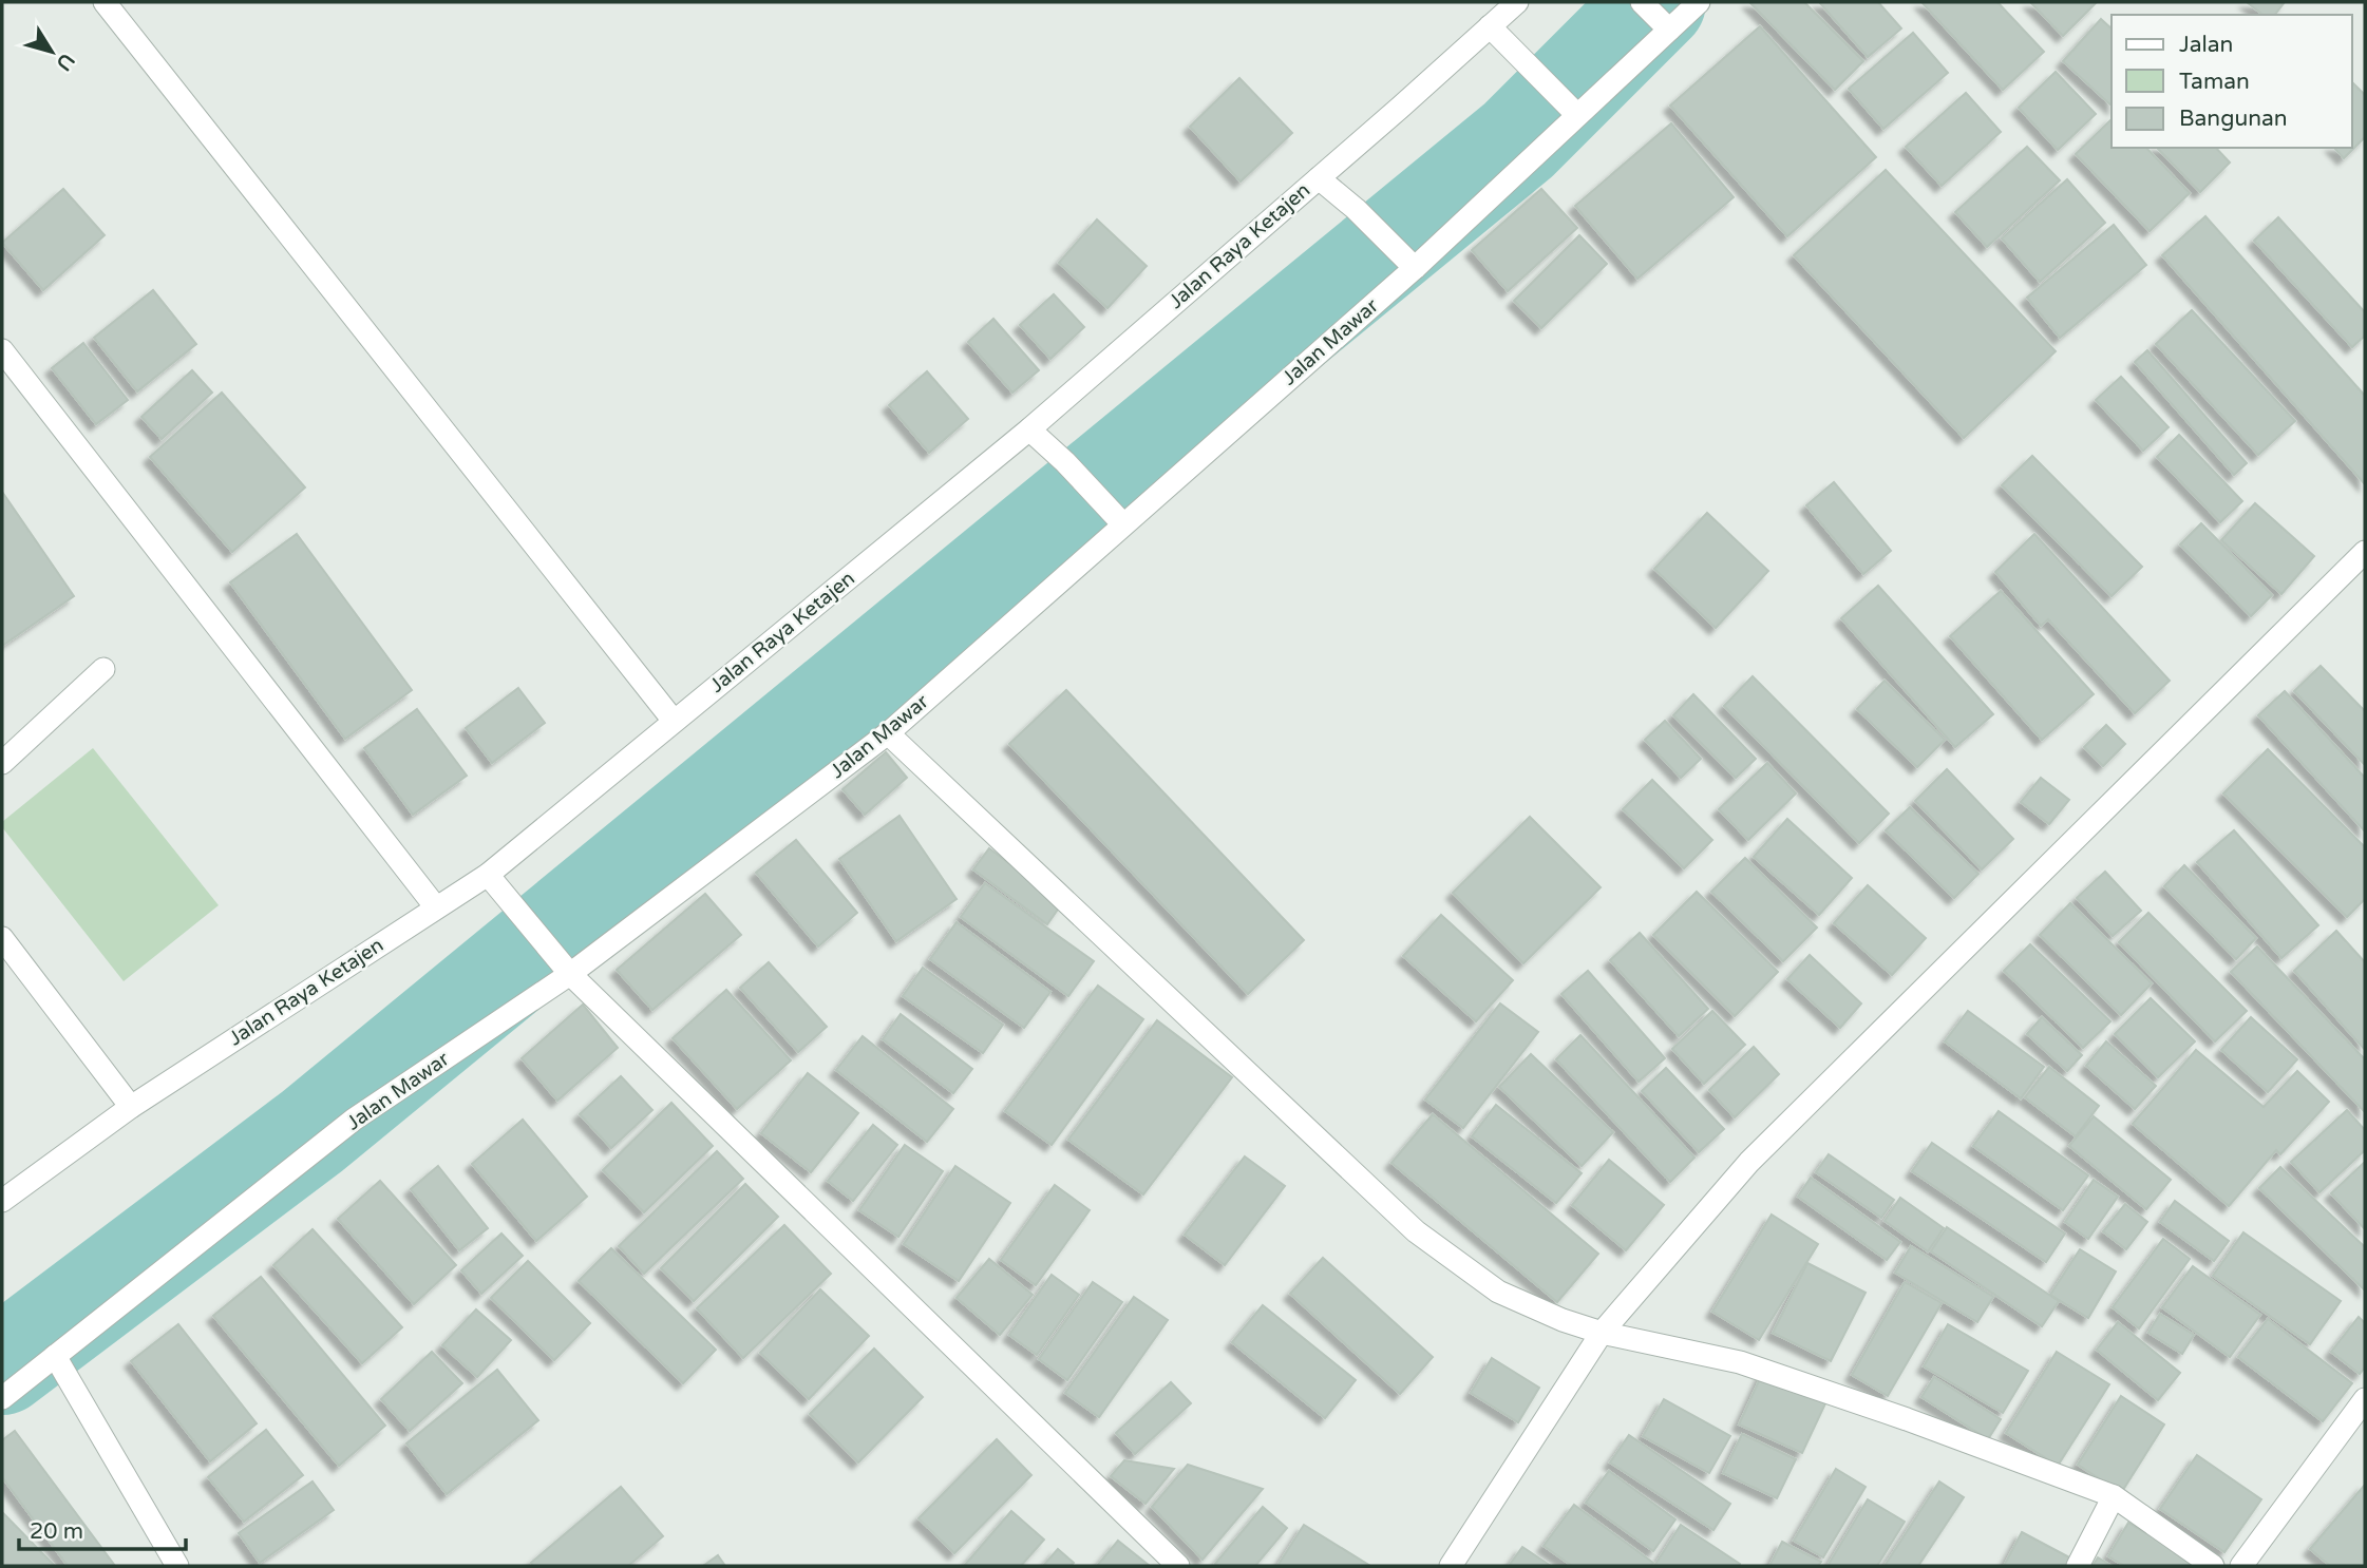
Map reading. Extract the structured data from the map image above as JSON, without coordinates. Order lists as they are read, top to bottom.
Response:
{
  "streets": {
    "street": ["Jalan Raya Ketajen", "Jalan Mawar"]
  },
  "legend": ["Jalan", "Taman", "Bangunan"],
  "scale_bar": "20 m",
  "north": "bottom right"
}
